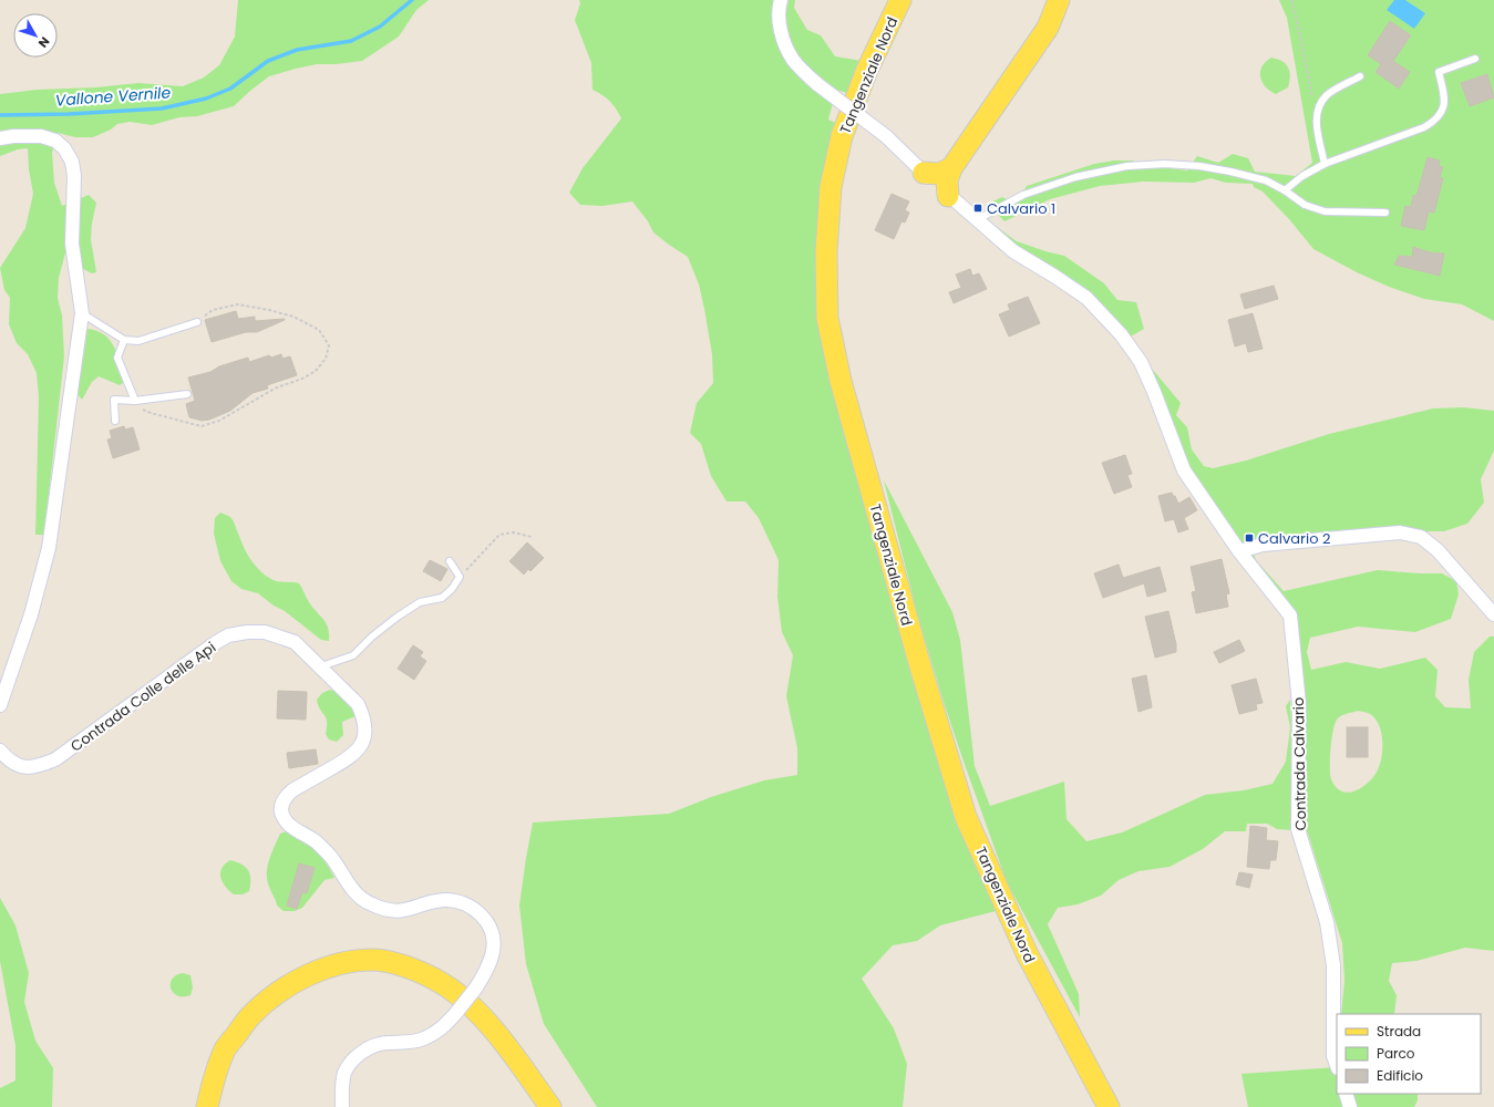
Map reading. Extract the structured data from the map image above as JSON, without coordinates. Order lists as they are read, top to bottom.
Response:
{
  "streets": {
    "main road": ["Tangenziale Nord"],
    "street": ["Contrada Colle delle Api", "Contrada Calvario"]
  },
  "water": ["Vallone Vernile"],
  "places": {
    "transit": ["Calvario 1", "Calvario 2"]
  },
  "legend": ["Strada", "Parco", "Edificio"],
  "north": "bottom right"
}
